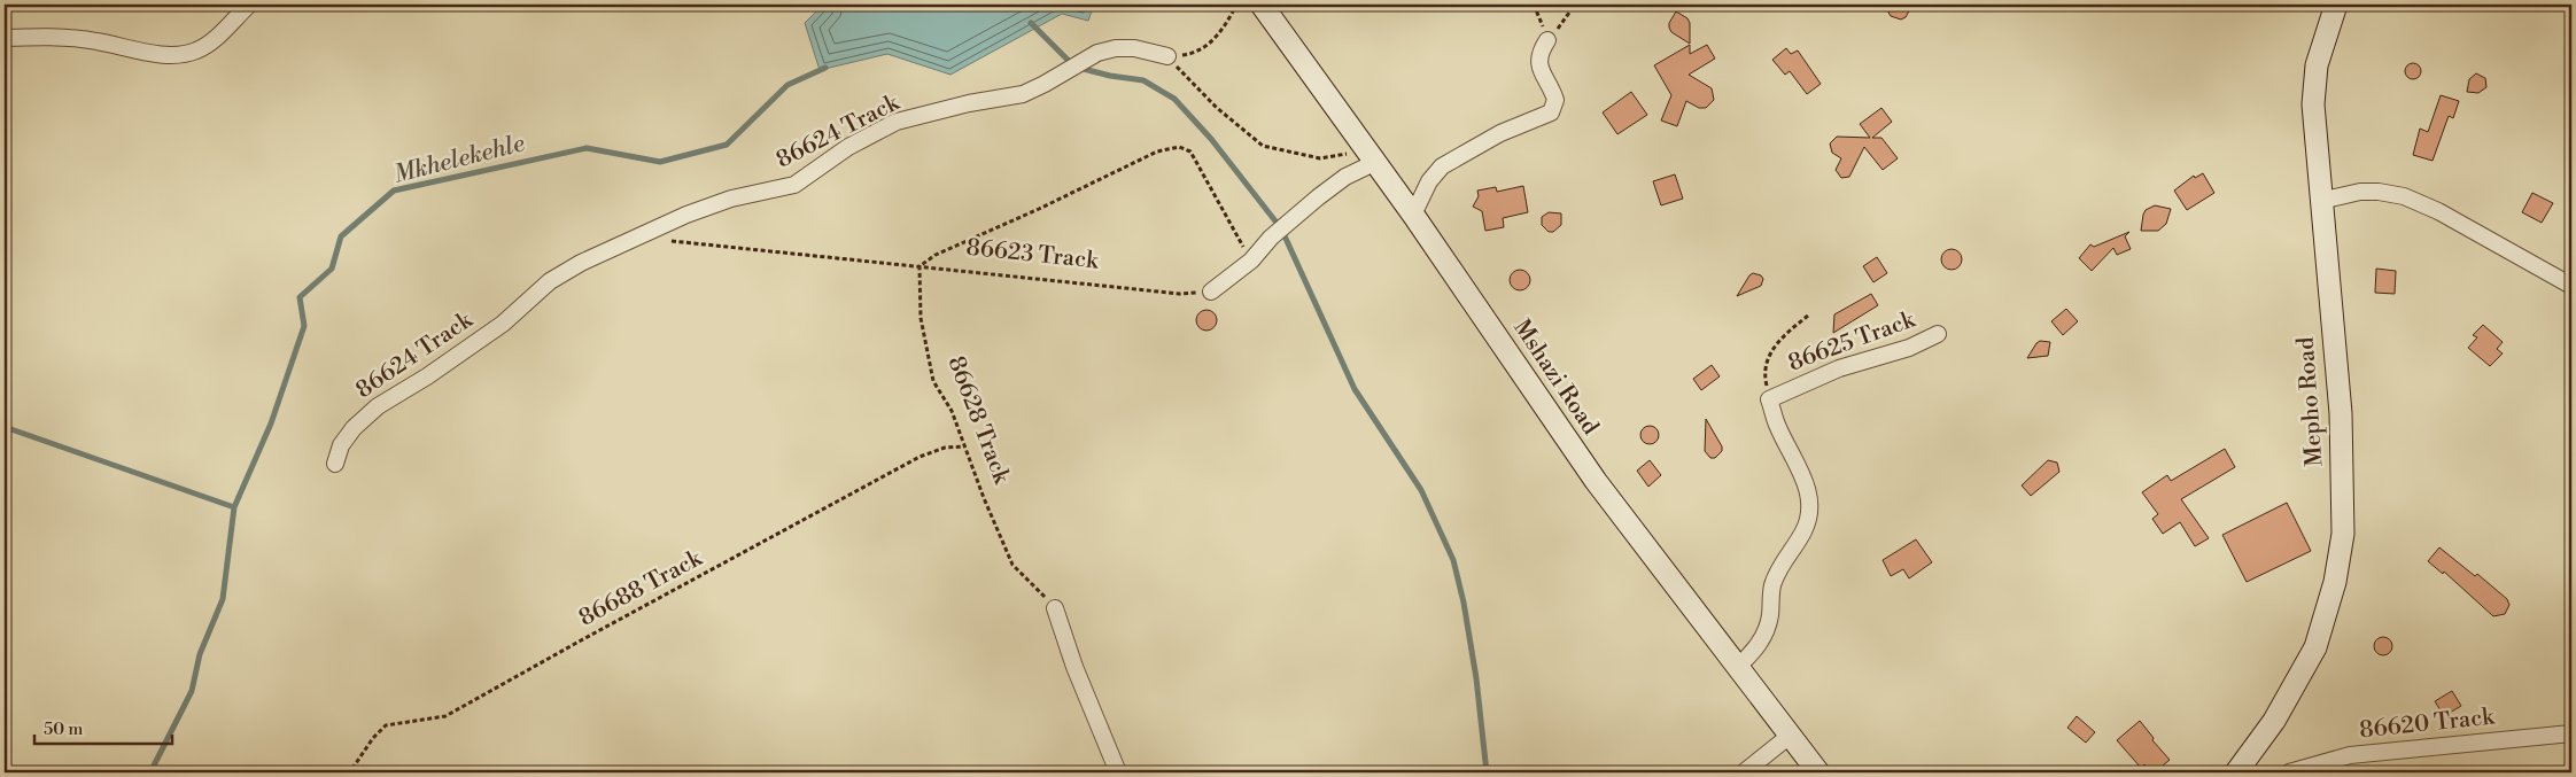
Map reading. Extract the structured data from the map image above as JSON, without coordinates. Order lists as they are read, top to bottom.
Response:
{
  "streets": {
    "street": [
      "86624 Track",
      "86625 Track",
      "Mshazi Road",
      "Mepho Road",
      "86620 Track"
    ],
    "path": ["86623 Track", "86628 Track", "86688 Track"]
  },
  "crossings": [
    ["86624 Track", "86623 Track"],
    ["86623 Track", "86628 Track"],
    ["86625 Track", "Mshazi Road"],
    ["86628 Track", "86688 Track"]
  ],
  "water": ["Mkhelekehle"],
  "scale_bar": "50 m"
}
